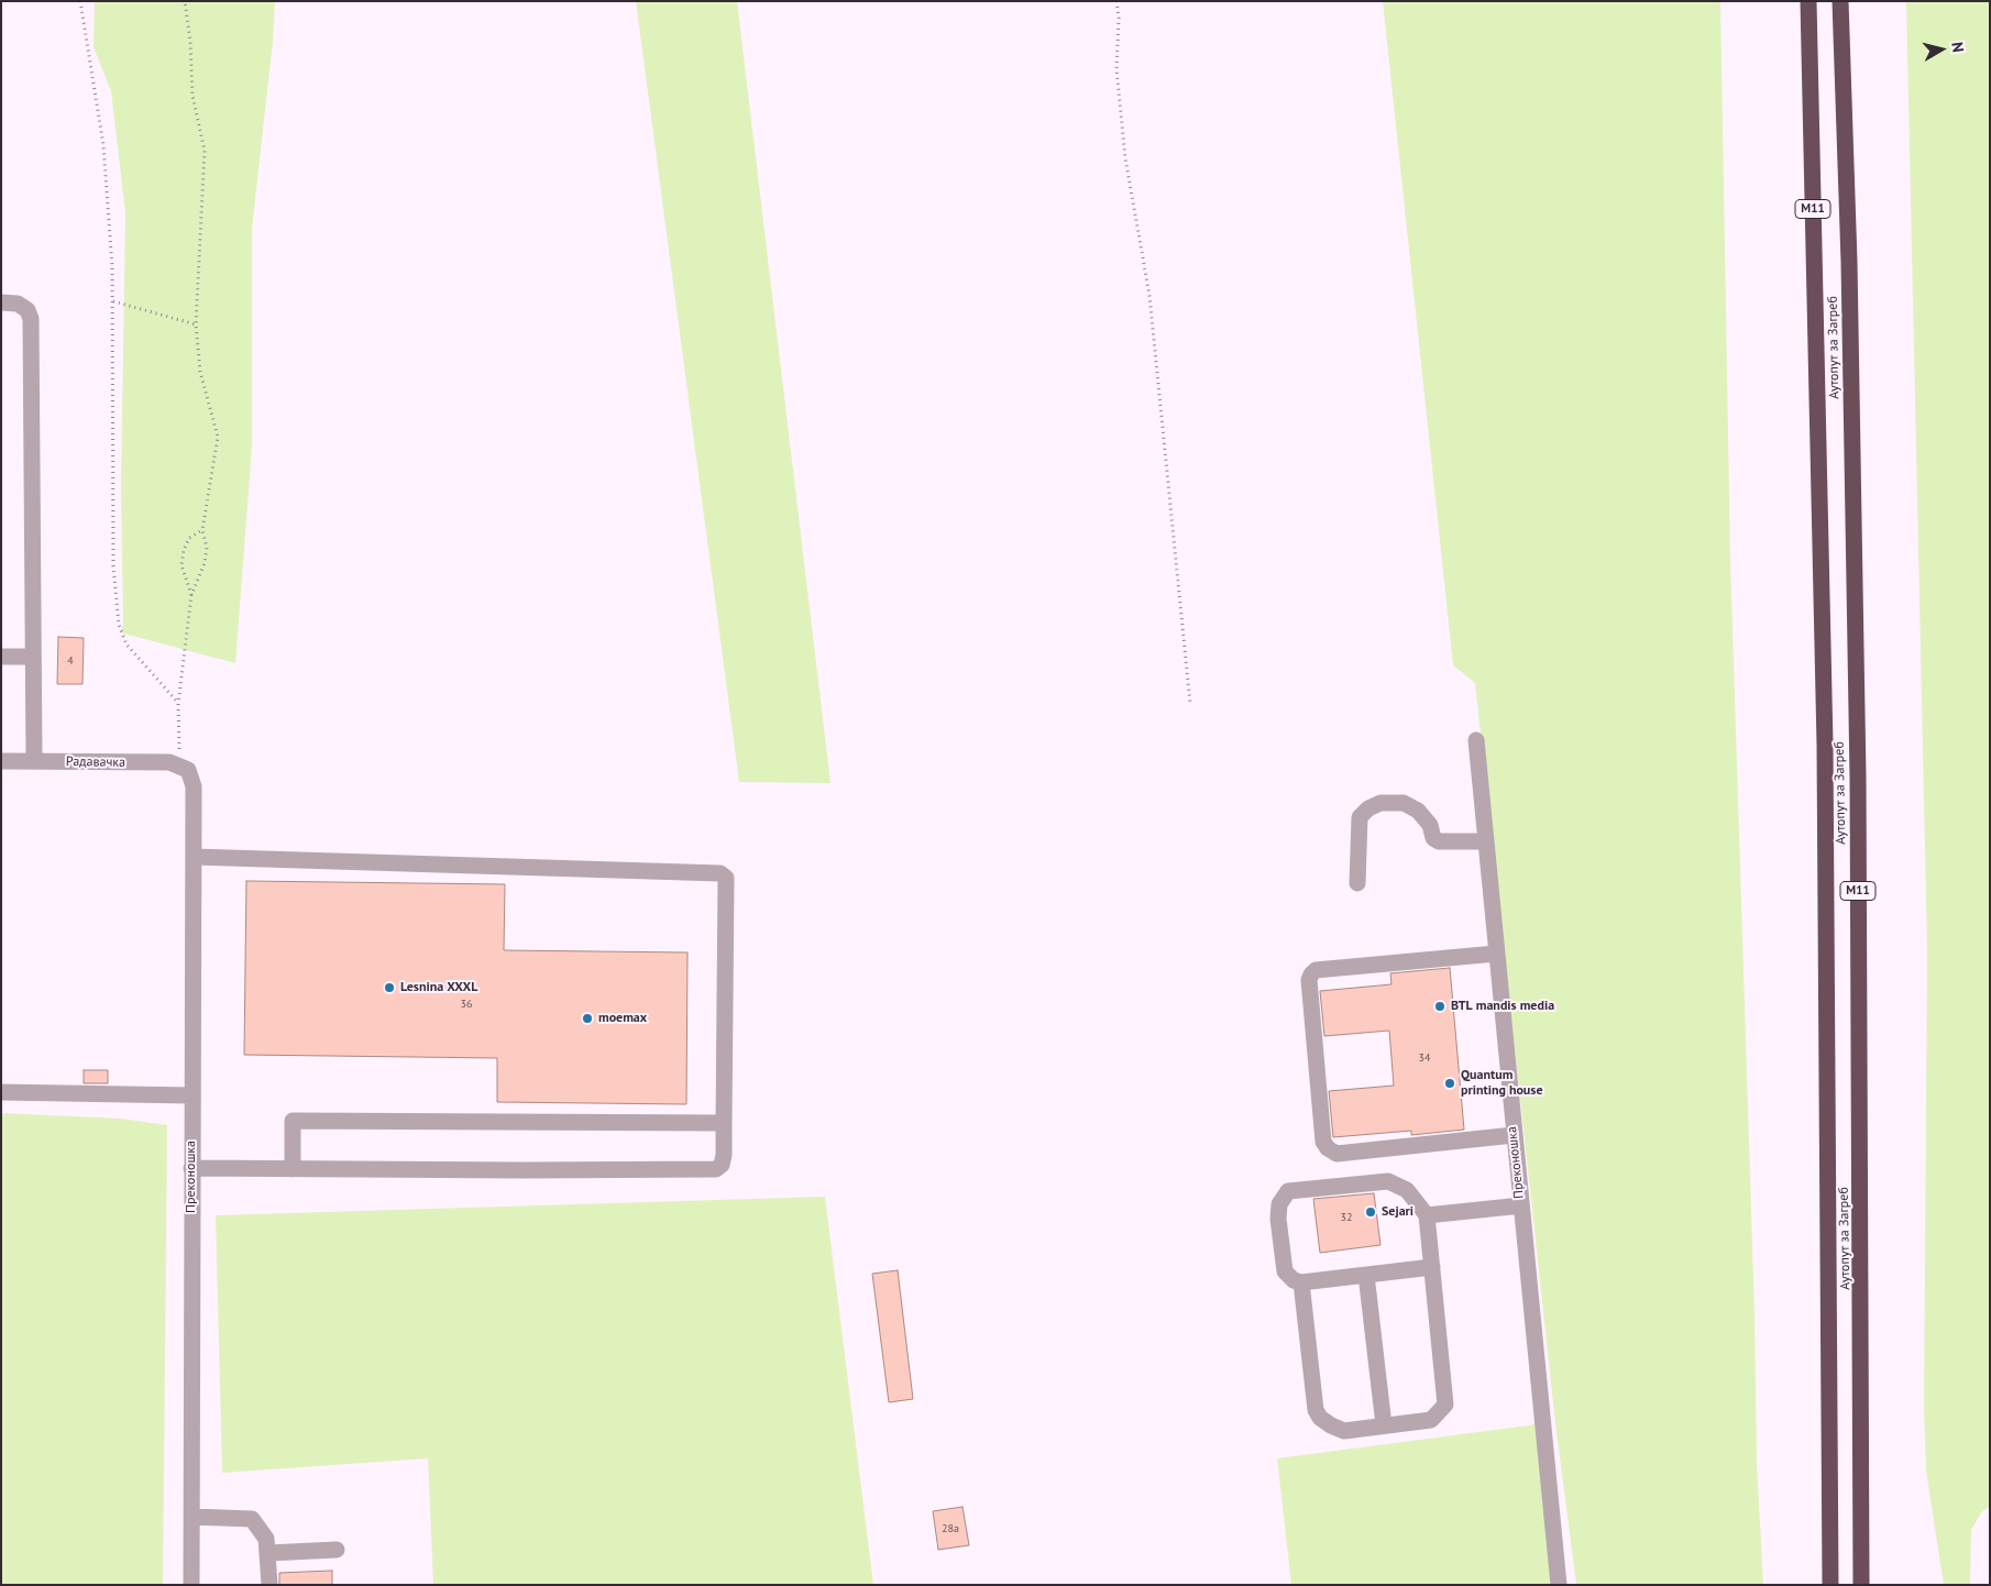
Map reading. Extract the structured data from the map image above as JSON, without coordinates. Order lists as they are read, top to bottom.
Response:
{
  "streets": {
    "highway": ["M11", "Аутопут за Загреб"],
    "street": ["Радавачка", "Преконошка"]
  },
  "crossings": [
    ["Радавачка", "Преконошка"]
  ],
  "places": [
    "Lesnina XXXL",
    "BTL mandis media",
    "moemax",
    "Quantum printing house",
    "Sejari"
  ],
  "house_numbers": [
    "4",
    "36",
    "34",
    "32",
    "28a"
  ],
  "north": "right"
}
